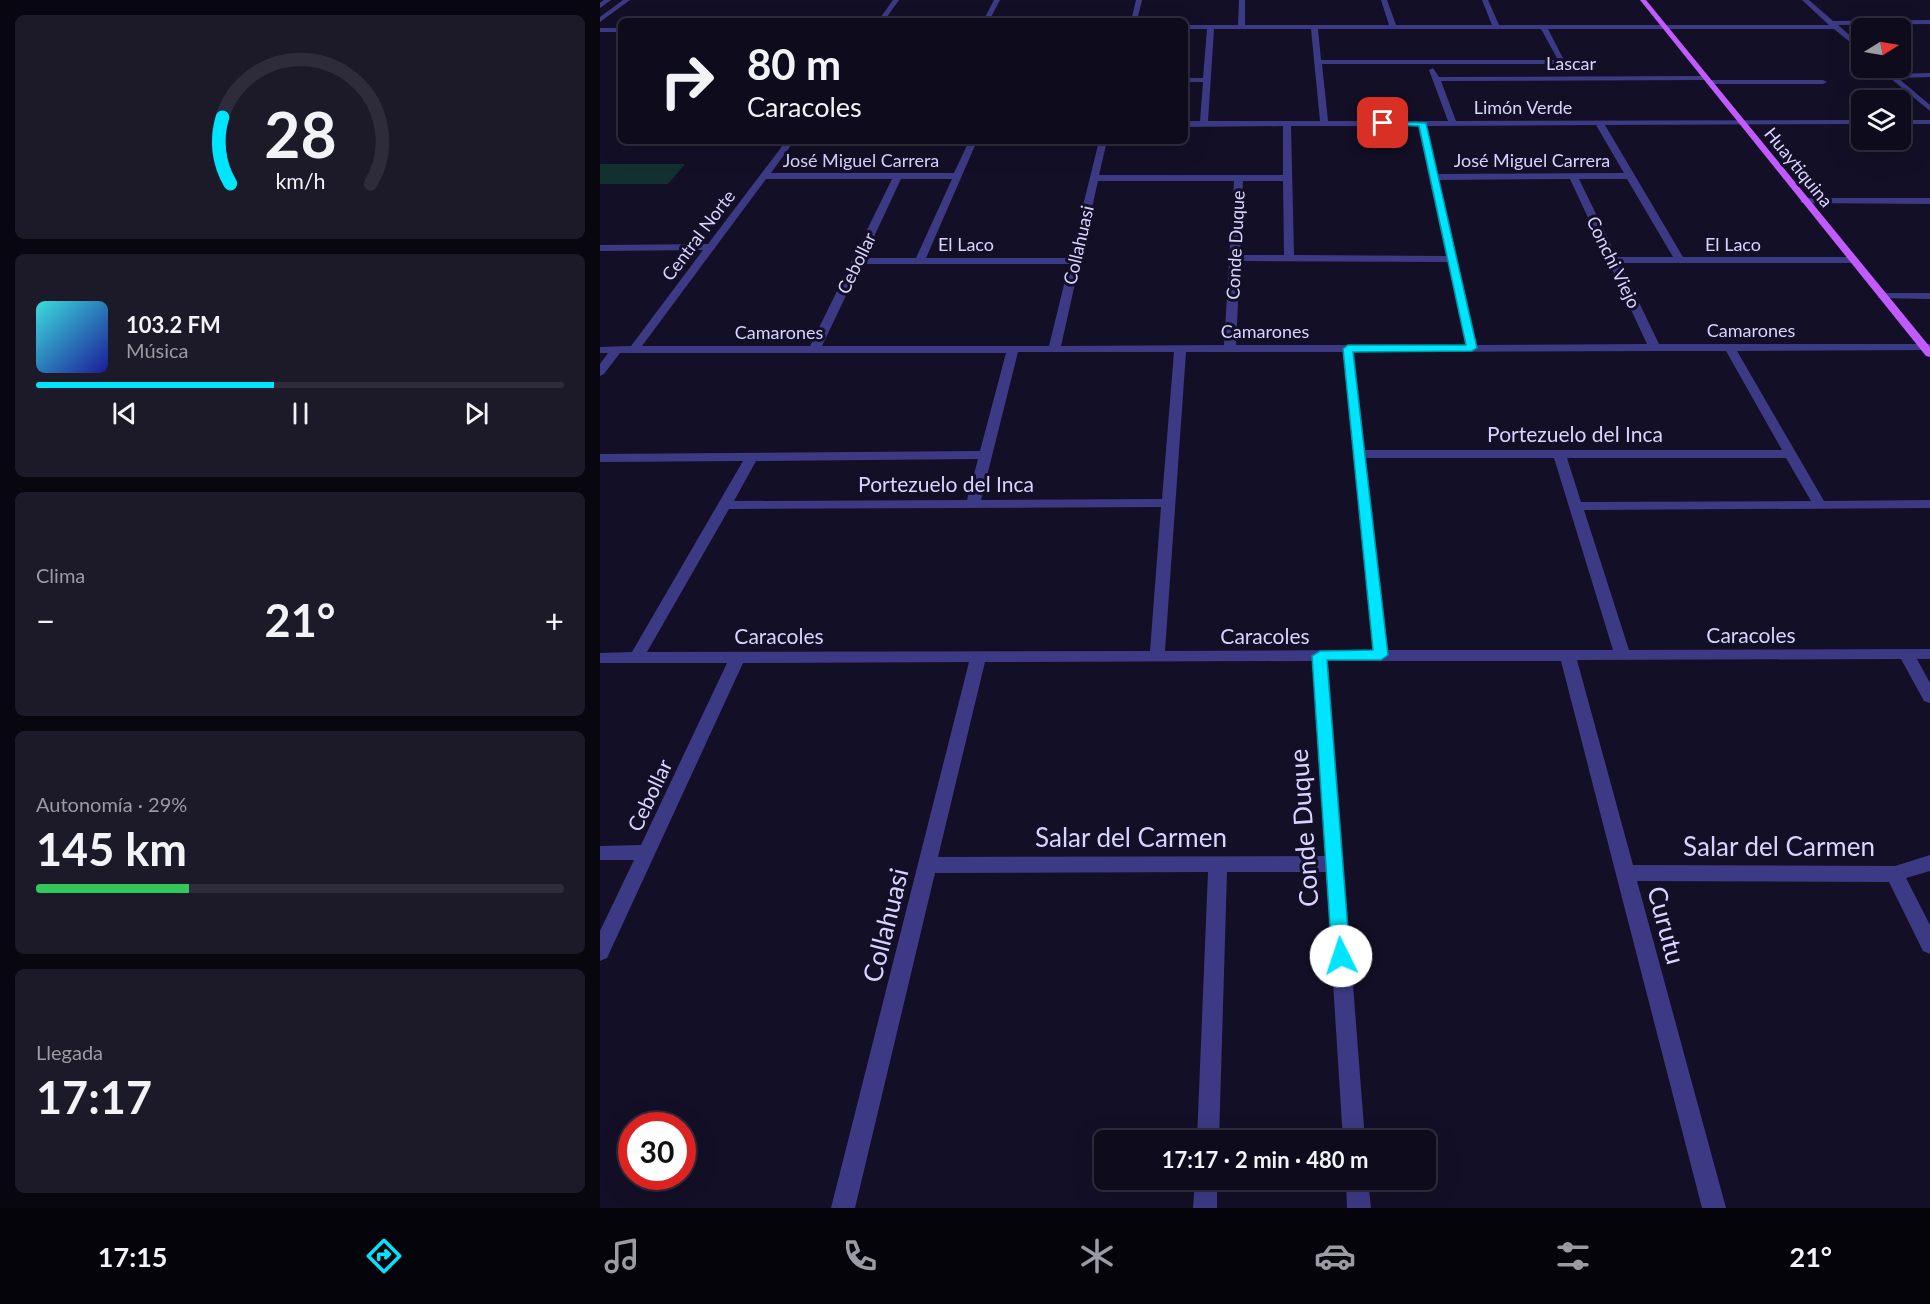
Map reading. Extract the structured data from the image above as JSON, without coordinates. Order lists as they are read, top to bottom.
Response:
{
  "streets": {
    "main road": ["Huaytiquina"],
    "street": [
      "Lascar",
      "Limón Verde",
      "José Miguel Carrera",
      "Central Norte",
      "El Laco",
      "Collahuasi",
      "Conde Duque",
      "Conchi Viejo",
      "Cebollar",
      "Camarones",
      "Portezuelo del Inca",
      "Caracoles",
      "Salar del Carmen",
      "Curutu"
    ]
  },
  "crossings": [
    ["Lascar", "Huaytiquina"],
    ["Limón Verde", "Huaytiquina"],
    ["José Miguel Carrera", "Central Norte"],
    ["José Miguel Carrera", "Conchi Viejo"],
    ["José Miguel Carrera", "Cebollar"],
    ["Huaytiquina", "El Laco"],
    ["Huaytiquina", "Camarones"],
    ["Central Norte", "Camarones"],
    ["El Laco", "Collahuasi"],
    ["El Laco", "Conchi Viejo"],
    ["El Laco", "Cebollar"],
    ["Collahuasi", "Camarones"],
    ["Collahuasi", "Caracoles"],
    ["Collahuasi", "Salar del Carmen"],
    ["Conde Duque", "Camarones"],
    ["Conde Duque", "Caracoles"],
    ["Conde Duque", "Salar del Carmen"],
    ["Conchi Viejo", "Camarones"],
    ["Cebollar", "Camarones"],
    ["Cebollar", "Caracoles"],
    ["Caracoles", "Curutu"],
    ["Salar del Carmen", "Curutu"]
  ],
  "north": "right",
  "page": {
    "turn": ["80 m", "Caracoles"],
    "song": ["103.2 FM", "Música"],
    "tile": [
      "Clima",
      ["Autonomía · 29%", "145 km"],
      ["Llegada", "17:17"]
    ],
    "heat": ["−", "21°", "+"],
    "limit": "30",
    "trip": "17:17 · 2 min · 480 m",
    "tabs": ["17:15", "21°"],
    "gauge": ["28", "km/h"]
  }
}
